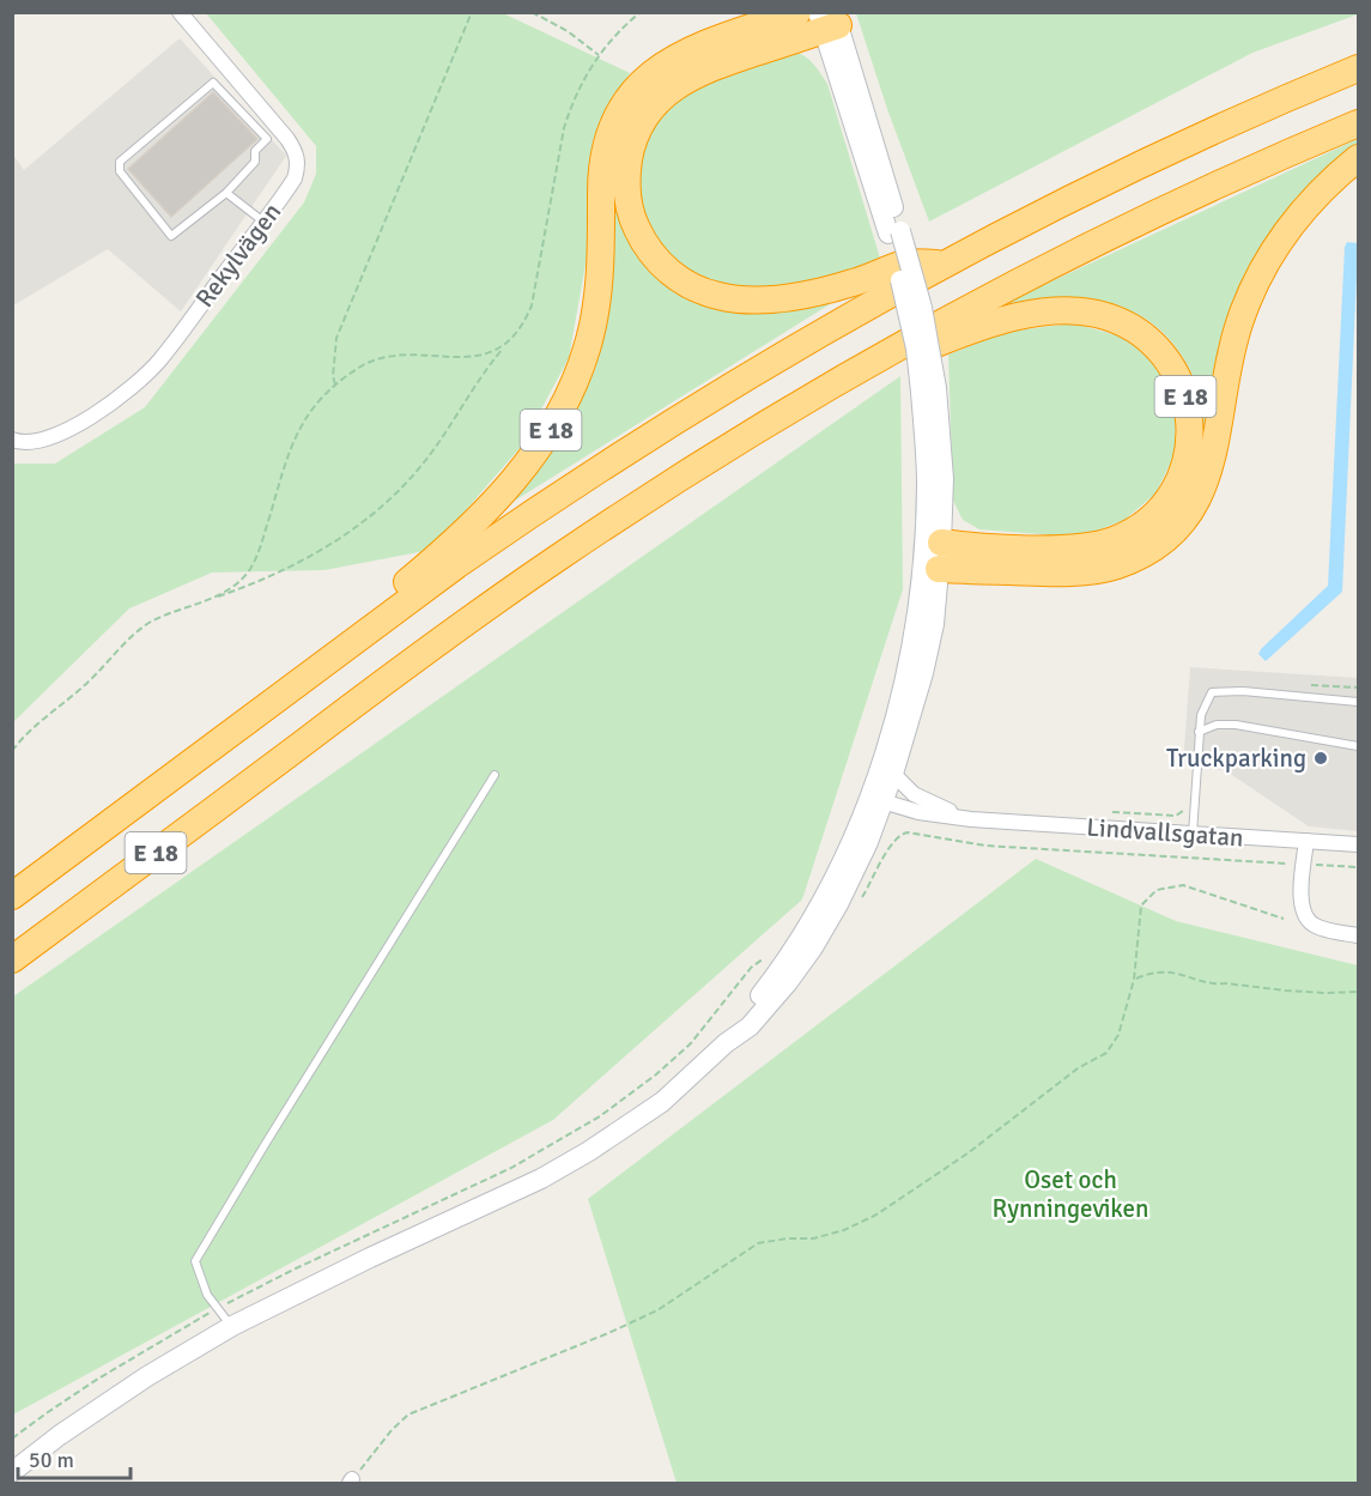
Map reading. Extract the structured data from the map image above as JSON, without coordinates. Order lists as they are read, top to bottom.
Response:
{
  "streets": {
    "highway": ["E 18"],
    "street": ["Rekylvägen", "Lindvallsgatan"]
  },
  "parks": ["Oset och Rynningeviken"],
  "places": ["Truckparking"],
  "scale_bar": "50 m"
}
